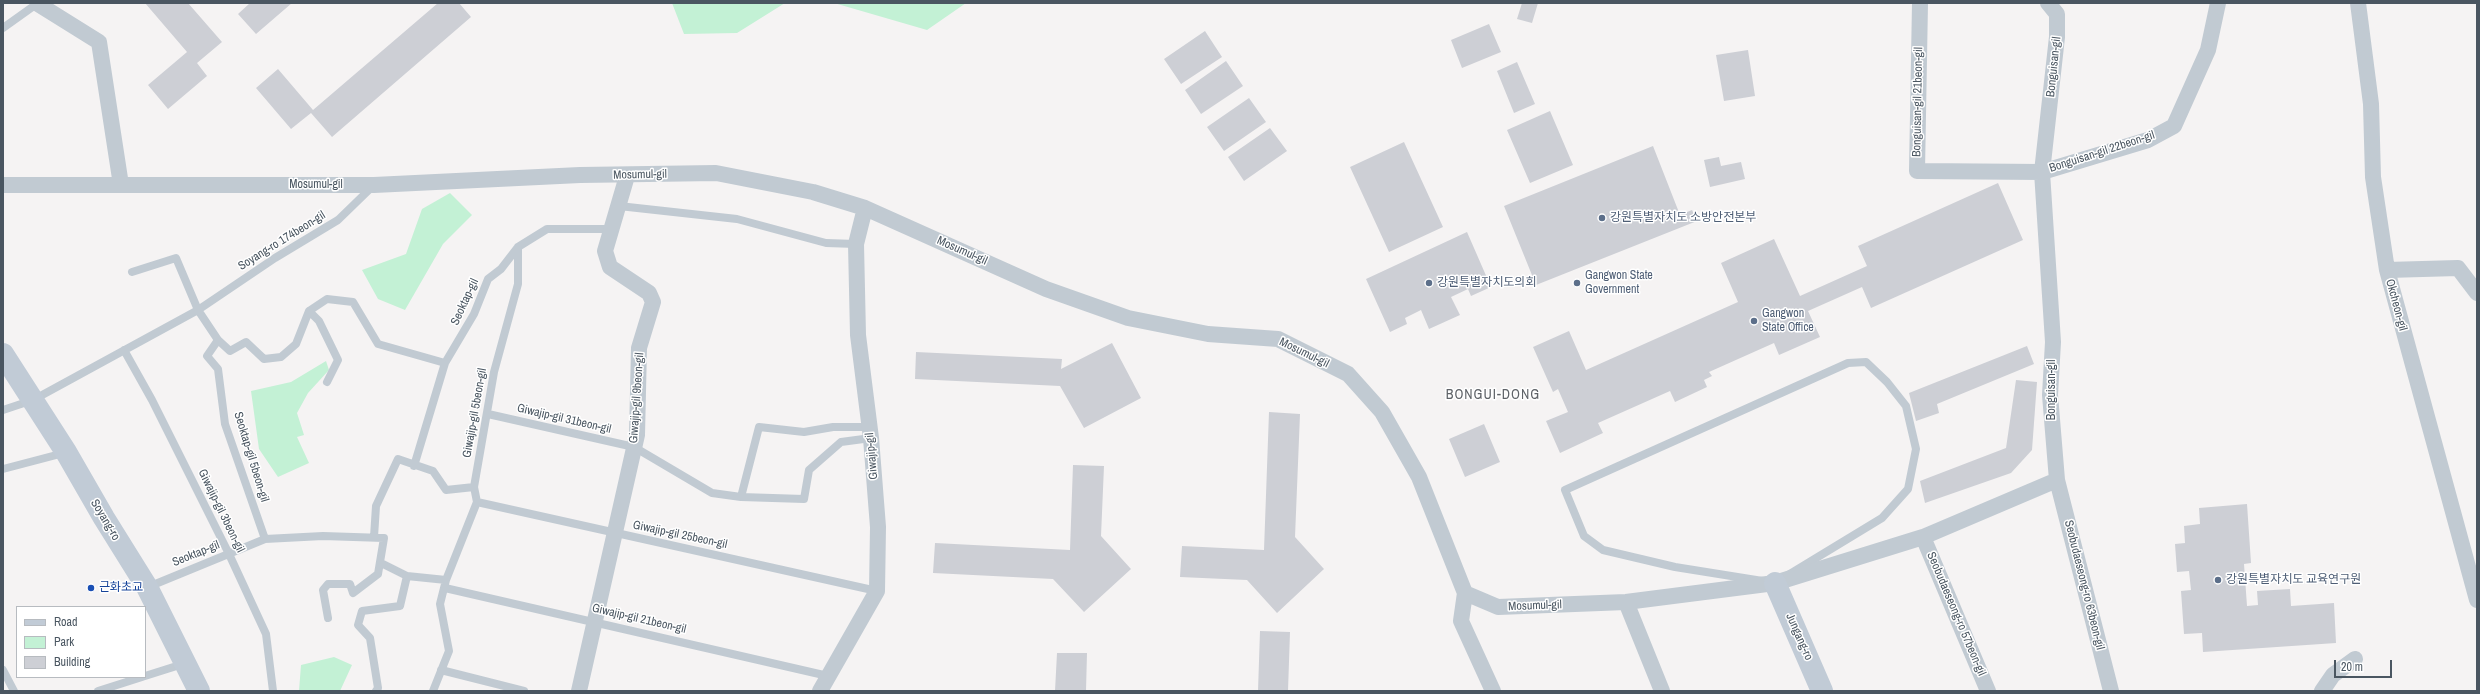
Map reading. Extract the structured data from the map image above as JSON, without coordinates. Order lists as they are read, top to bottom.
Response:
{
  "streets": {
    "street": [
      "Bonguisan-gil",
      "Bonguisan-gil 21beon-gil",
      "Bonguisan-gil 22beon-gil",
      "Mosumul-gil",
      "Okcheon-gil",
      "Giwajip-gil 9beon-gil",
      "Giwajip-gil",
      "Soyang-ro",
      "Seobudaeseong-ro 63beon-gil",
      "Seobudaeseong-ro 57beon-gil",
      "Jungang-ro"
    ],
    "lane": [
      "Soyang-ro 174beon-gil",
      "Seoktap-gil",
      "Giwajip-gil 5beon-gil",
      "Giwajip-gil 31beon-gil",
      "Seoktap-gil 5beon-gil",
      "Giwajip-gil 3beon-gil",
      "Giwajip-gil 25beon-gil",
      "Giwajip-gil 21beon-gil"
    ]
  },
  "crossings": [
    ["Bonguisan-gil", "Bonguisan-gil 21beon-gil"],
    ["Bonguisan-gil", "Bonguisan-gil 22beon-gil"],
    ["Bonguisan-gil", "Seobudaeseong-ro 63beon-gil"],
    ["Bonguisan-gil 21beon-gil", "Bonguisan-gil 22beon-gil"],
    ["Mosumul-gil", "Soyang-ro 174beon-gil"],
    ["Mosumul-gil", "Giwajip-gil 9beon-gil"],
    ["Mosumul-gil", "Giwajip-gil"],
    ["Mosumul-gil", "Jungang-ro"],
    ["Soyang-ro 174beon-gil", "Giwajip-gil 3beon-gil"],
    ["Soyang-ro 174beon-gil", "Soyang-ro"],
    ["Seoktap-gil", "Giwajip-gil 9beon-gil"],
    ["Seoktap-gil", "Giwajip-gil 5beon-gil"],
    ["Seoktap-gil", "Seoktap-gil 5beon-gil"],
    ["Seoktap-gil", "Giwajip-gil 3beon-gil"],
    ["Seoktap-gil", "Soyang-ro"],
    ["Giwajip-gil 9beon-gil", "Giwajip-gil 31beon-gil"],
    ["Giwajip-gil 9beon-gil", "Giwajip-gil 25beon-gil"],
    ["Giwajip-gil 9beon-gil", "Giwajip-gil 21beon-gil"],
    ["Giwajip-gil 5beon-gil", "Giwajip-gil 31beon-gil"],
    ["Giwajip-gil 5beon-gil", "Giwajip-gil 25beon-gil"],
    ["Giwajip-gil 31beon-gil", "Giwajip-gil"],
    ["Giwajip-gil", "Giwajip-gil 25beon-gil"],
    ["Giwajip-gil", "Giwajip-gil 21beon-gil"]
  ],
  "districts": ["BONGUI-DONG"],
  "places": [
    "강원특별자치도 소방안전본부",
    "강원특별자치도의회",
    "Gangwon State Government",
    "Gangwon State Office",
    "강원특별자치도 교육연구원",
    "근화초교"
  ],
  "legend": ["Road", "Park", "Building"],
  "scale_bar": "20 m"
}
